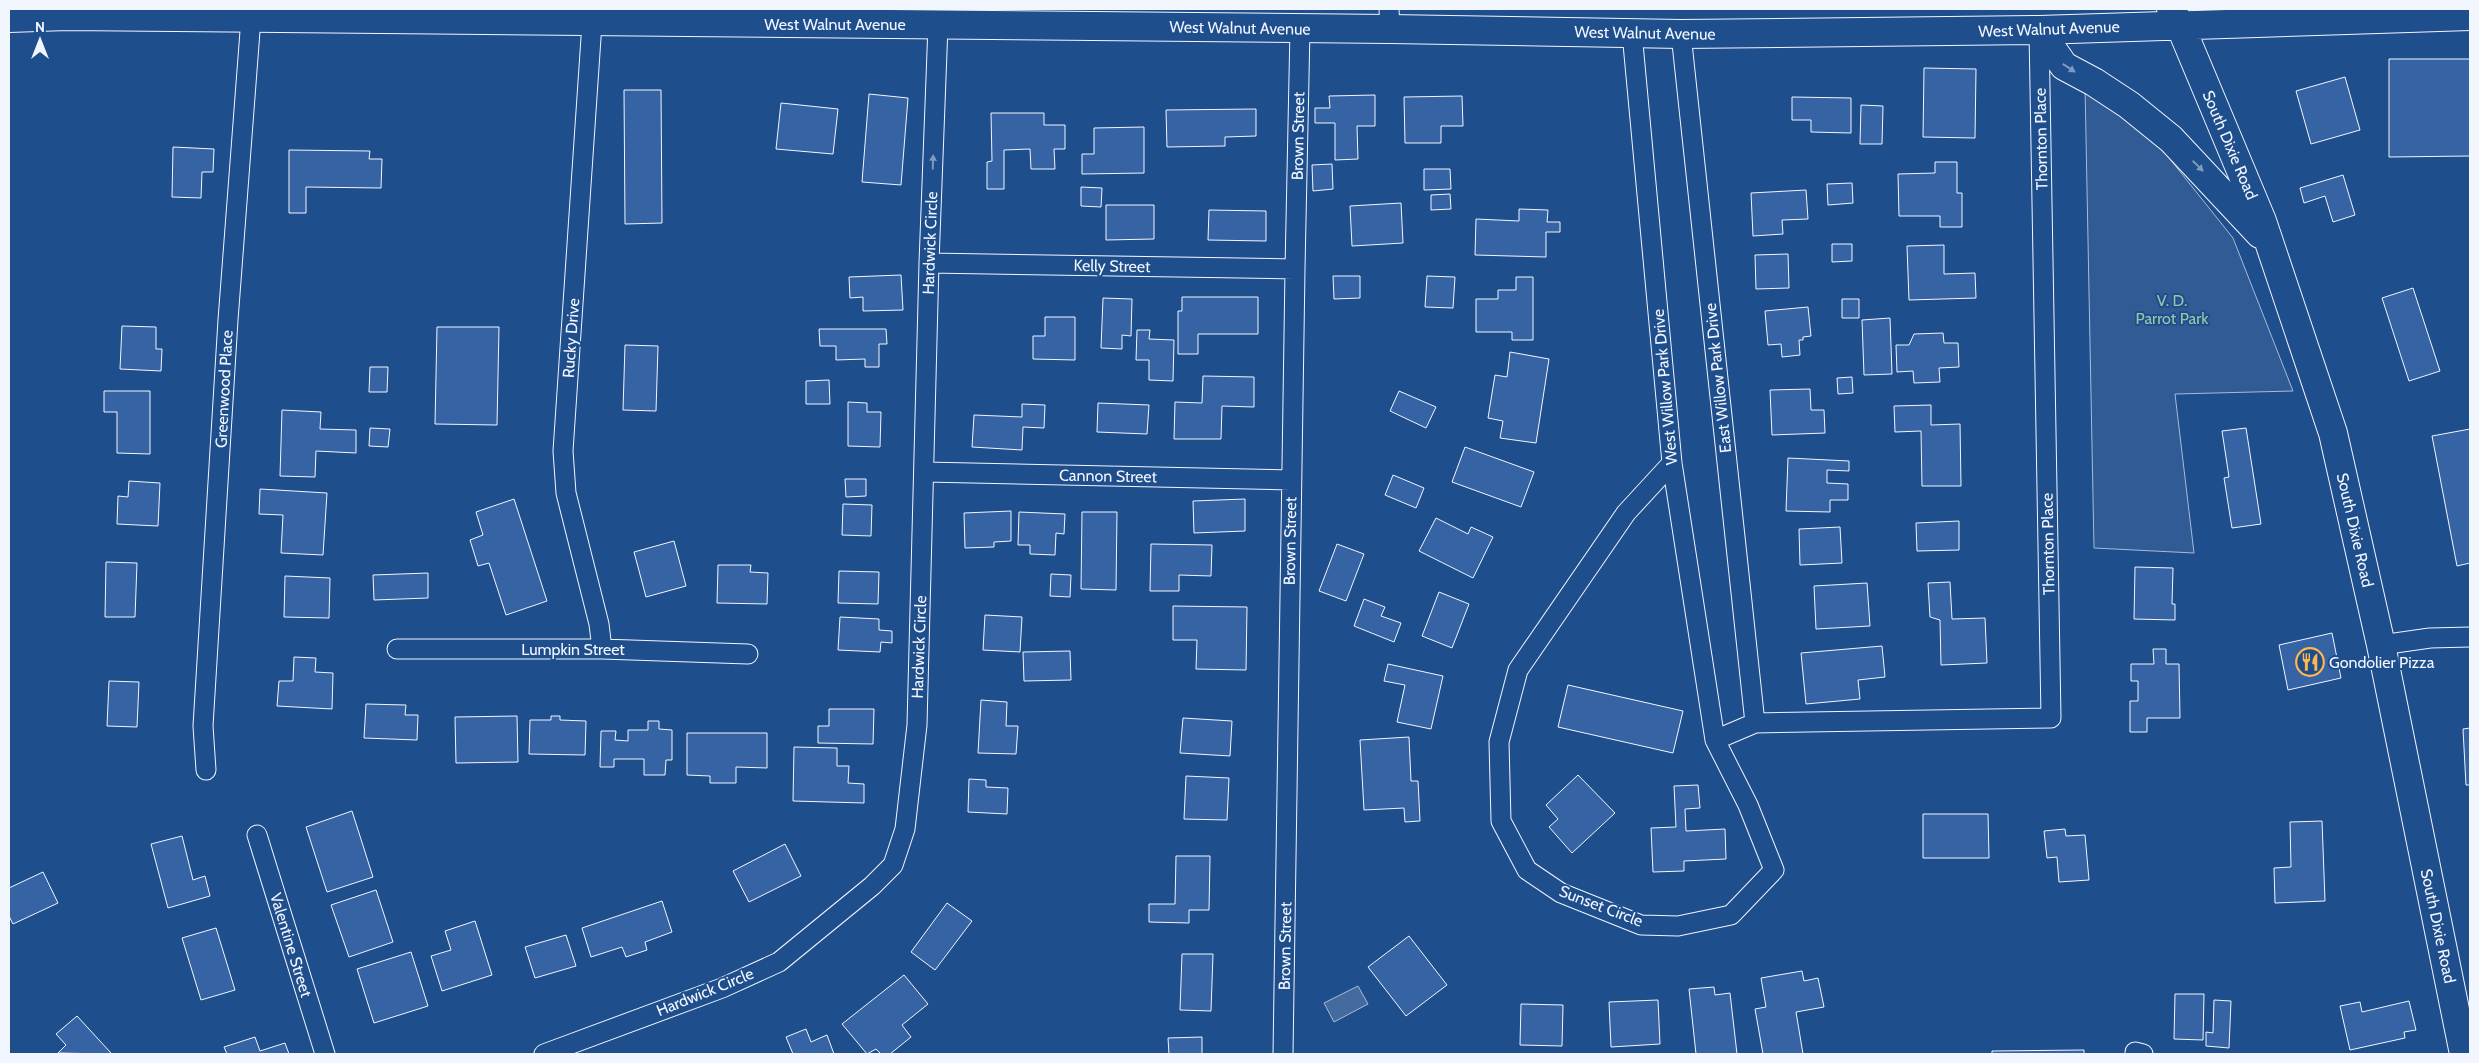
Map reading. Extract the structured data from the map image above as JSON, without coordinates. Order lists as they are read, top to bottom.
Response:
{
  "streets": {
    "main road": ["West Walnut Avenue", "South Dixie Road"],
    "street": [
      "Brown Street",
      "Thornton Place",
      "Hardwick Circle",
      "Kelly Street",
      "Rucky Drive",
      "East Willow Park Drive",
      "West Willow Park Drive",
      "Greenwood Place",
      "Cannon Street",
      "Lumpkin Street",
      "Sunset Circle",
      "Valentine Street"
    ]
  },
  "crossings": [
    ["West Walnut Avenue", "Brown Street"],
    ["West Walnut Avenue", "Thornton Place"],
    ["West Walnut Avenue", "South Dixie Road"],
    ["West Walnut Avenue", "Hardwick Circle"],
    ["West Walnut Avenue", "Rucky Drive"],
    ["West Walnut Avenue", "East Willow Park Drive"],
    ["West Walnut Avenue", "West Willow Park Drive"],
    ["West Walnut Avenue", "Greenwood Place"],
    ["Brown Street", "Kelly Street"],
    ["Brown Street", "Cannon Street"],
    ["Thornton Place", "East Willow Park Drive"],
    ["Thornton Place", "West Willow Park Drive"],
    ["Thornton Place", "Sunset Circle"],
    ["Hardwick Circle", "Kelly Street"],
    ["Hardwick Circle", "Cannon Street"],
    ["Rucky Drive", "Lumpkin Street"],
    ["West Willow Park Drive", "Sunset Circle"]
  ],
  "parks": ["V. D. Parrot Park"],
  "places": {
    "restaurant": ["Gondolier Pizza"]
  },
  "north": "top"
}
